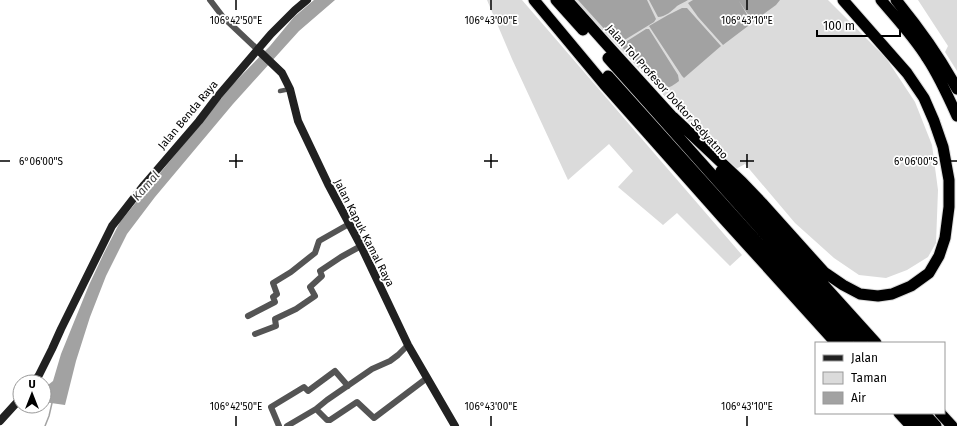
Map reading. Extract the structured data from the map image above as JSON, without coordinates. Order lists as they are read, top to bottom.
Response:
{
  "streets": {
    "highway": ["Jalan Tol Profesor Doktor Sedyatmo"],
    "main road": ["Jalan Benda Raya", "Jalan Kapuk Kamal Raya"]
  },
  "crossings": [
    ["Jalan Benda Raya", "Jalan Kapuk Kamal Raya"]
  ],
  "water": ["Kamal"],
  "legend": ["Jalan", "Taman", "Air"],
  "scale_bar": "100 m",
  "north": "top",
  "coordinates": [
    "106°42'50\"E",
    "106°43'00\"E",
    "106°43'10\"E",
    "6°06'00\"S"
  ]
}
